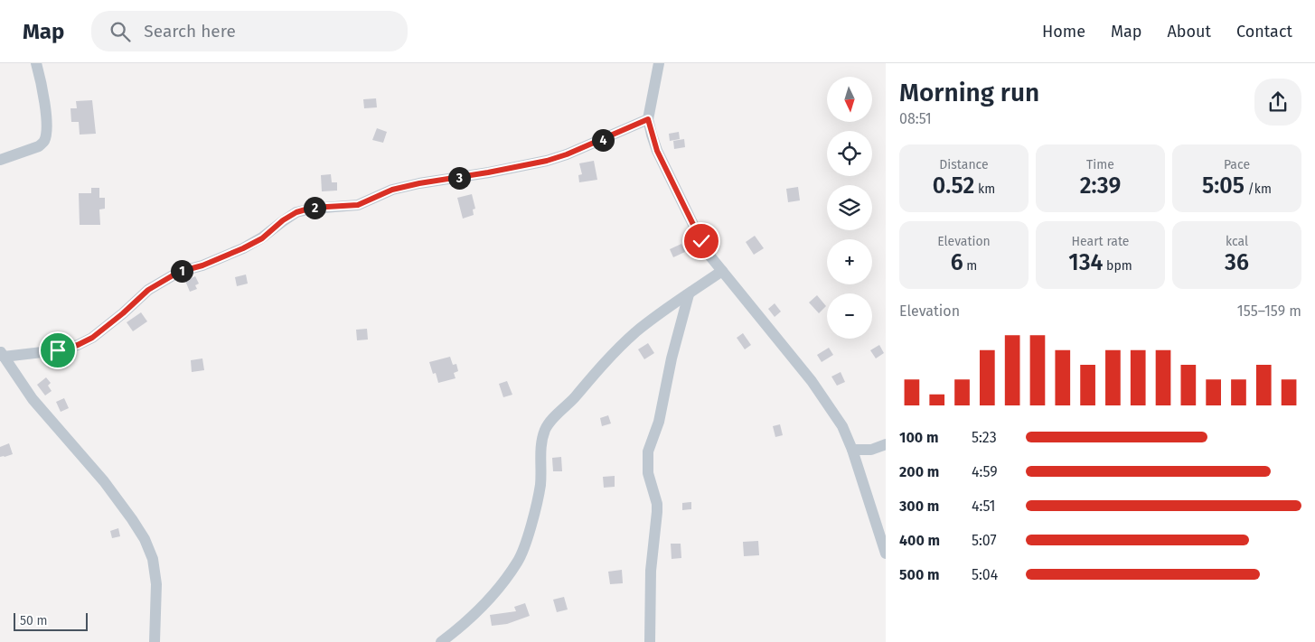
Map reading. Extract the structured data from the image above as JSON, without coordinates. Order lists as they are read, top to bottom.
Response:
{
  "scale_bar": "50 m",
  "north": "bottom",
  "page": {
    "header": "Map",
    "search": "Search here",
    "nav": [
      "Home",
      "Map",
      "About",
      "Contact"
    ],
    "heading": ["Morning run", "08:51"],
    "map_buttons": ["+", "−"],
    "pins": [
      "4",
      "3",
      "2",
      "1"
    ],
    "stats": [
      ["Distance", "0.52 km"],
      ["Time", "2:39"],
      ["Pace", "5:05 /km"],
      ["Elevation", "6 m"],
      ["Heart rate", "134 bpm"],
      ["kcal", "36"]
    ],
    "chart": ["Elevation", "155–159 m"],
    "list": [
      {
        "name": "100 m",
        "note": "5:23"
      },
      {
        "name": "200 m",
        "note": "4:59"
      },
      {
        "name": "300 m",
        "note": "4:51"
      },
      {
        "name": "400 m",
        "note": "5:07"
      },
      {
        "name": "500 m",
        "note": "5:04"
      }
    ],
    "scale": "50 m"
  }
}
